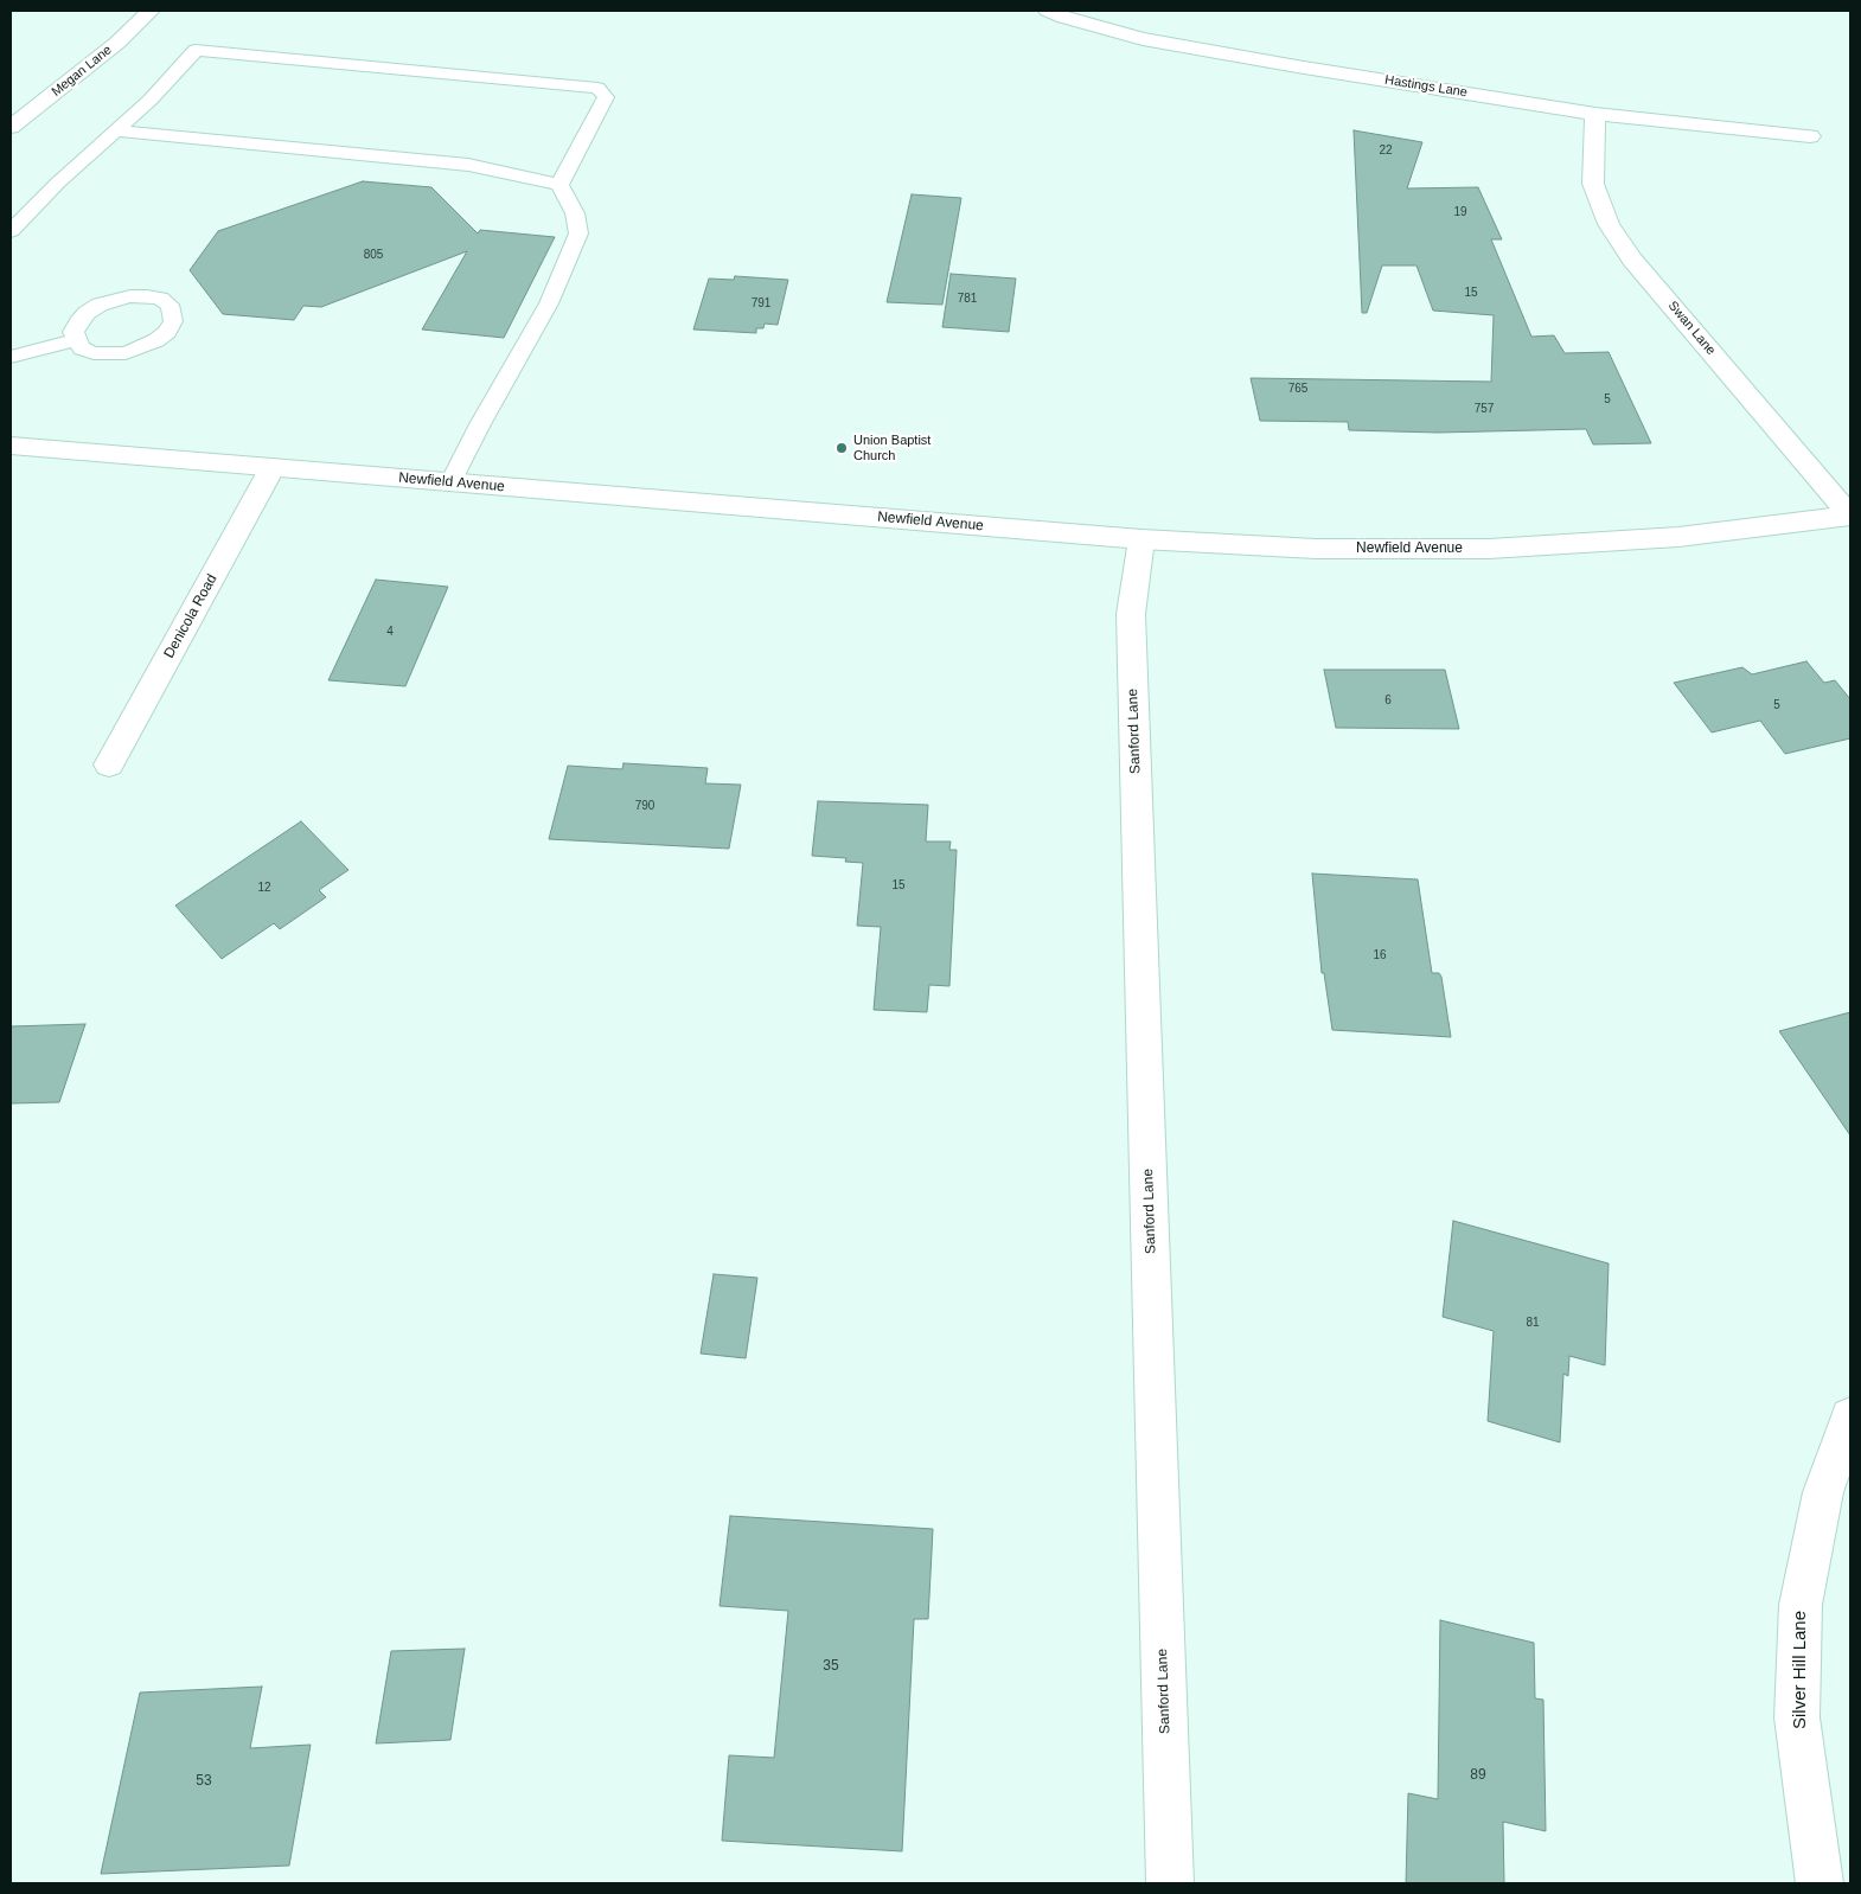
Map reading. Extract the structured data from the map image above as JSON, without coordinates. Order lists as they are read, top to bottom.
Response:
{
  "streets": {
    "street": [
      "Megan Lane",
      "Hastings Lane",
      "Swan Lane",
      "Newfield Avenue",
      "Denicola Road",
      "Sanford Lane",
      "Silver Hill Lane"
    ]
  },
  "crossings": [
    ["Hastings Lane", "Swan Lane"],
    ["Swan Lane", "Newfield Avenue"],
    ["Newfield Avenue", "Denicola Road"],
    ["Newfield Avenue", "Sanford Lane"]
  ],
  "places": ["Union Baptist Church"],
  "house_numbers": [
    "22",
    "19",
    "805",
    "15",
    "781",
    "791",
    "765",
    "5",
    "757",
    "4",
    "6",
    "5",
    "790",
    "15",
    "12",
    "16",
    "81",
    "35",
    "89",
    "53"
  ]
}
